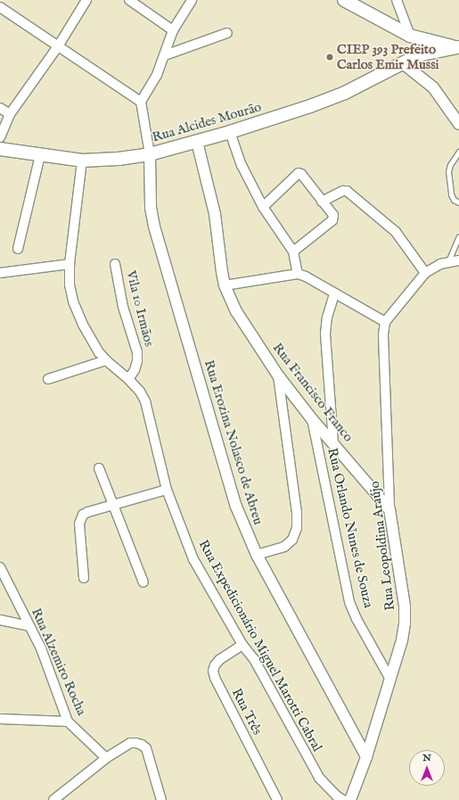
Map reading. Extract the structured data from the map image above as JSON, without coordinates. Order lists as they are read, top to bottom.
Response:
{
  "streets": {
    "main road": ["Rua Alcides Mourão"],
    "street": [
      "Vila 10 Irmãos",
      "Rua Francisco Franco",
      "Rua Erozina Nolasco de Abreu",
      "Rua Orlando Nunes de Souza",
      "Rua Leopoldina Araújo",
      "Rua Expedicionário Miguel Marotti Cabral",
      "Rua Alzemiro Rocha",
      "Rua Três"
    ]
  },
  "crossings": [
    ["Rua Alcides Mourão", "Rua Francisco Franco"],
    ["Rua Alcides Mourão", "Rua Erozina Nolasco de Abreu"],
    ["Rua Alcides Mourão", "Rua Expedicionário Miguel Marotti Cabral"],
    ["Vila 10 Irmãos", "Rua Expedicionário Miguel Marotti Cabral"],
    ["Rua Francisco Franco", "Rua Orlando Nunes de Souza"],
    ["Rua Francisco Franco", "Rua Leopoldina Araújo"],
    ["Rua Erozina Nolasco de Abreu", "Rua Leopoldina Araújo"],
    ["Rua Orlando Nunes de Souza", "Rua Leopoldina Araújo"],
    ["Rua Expedicionário Miguel Marotti Cabral", "Rua Três"]
  ],
  "places": ["CIEP 393 Prefeito Carlos Emir Mussi"],
  "north": "top"
}
